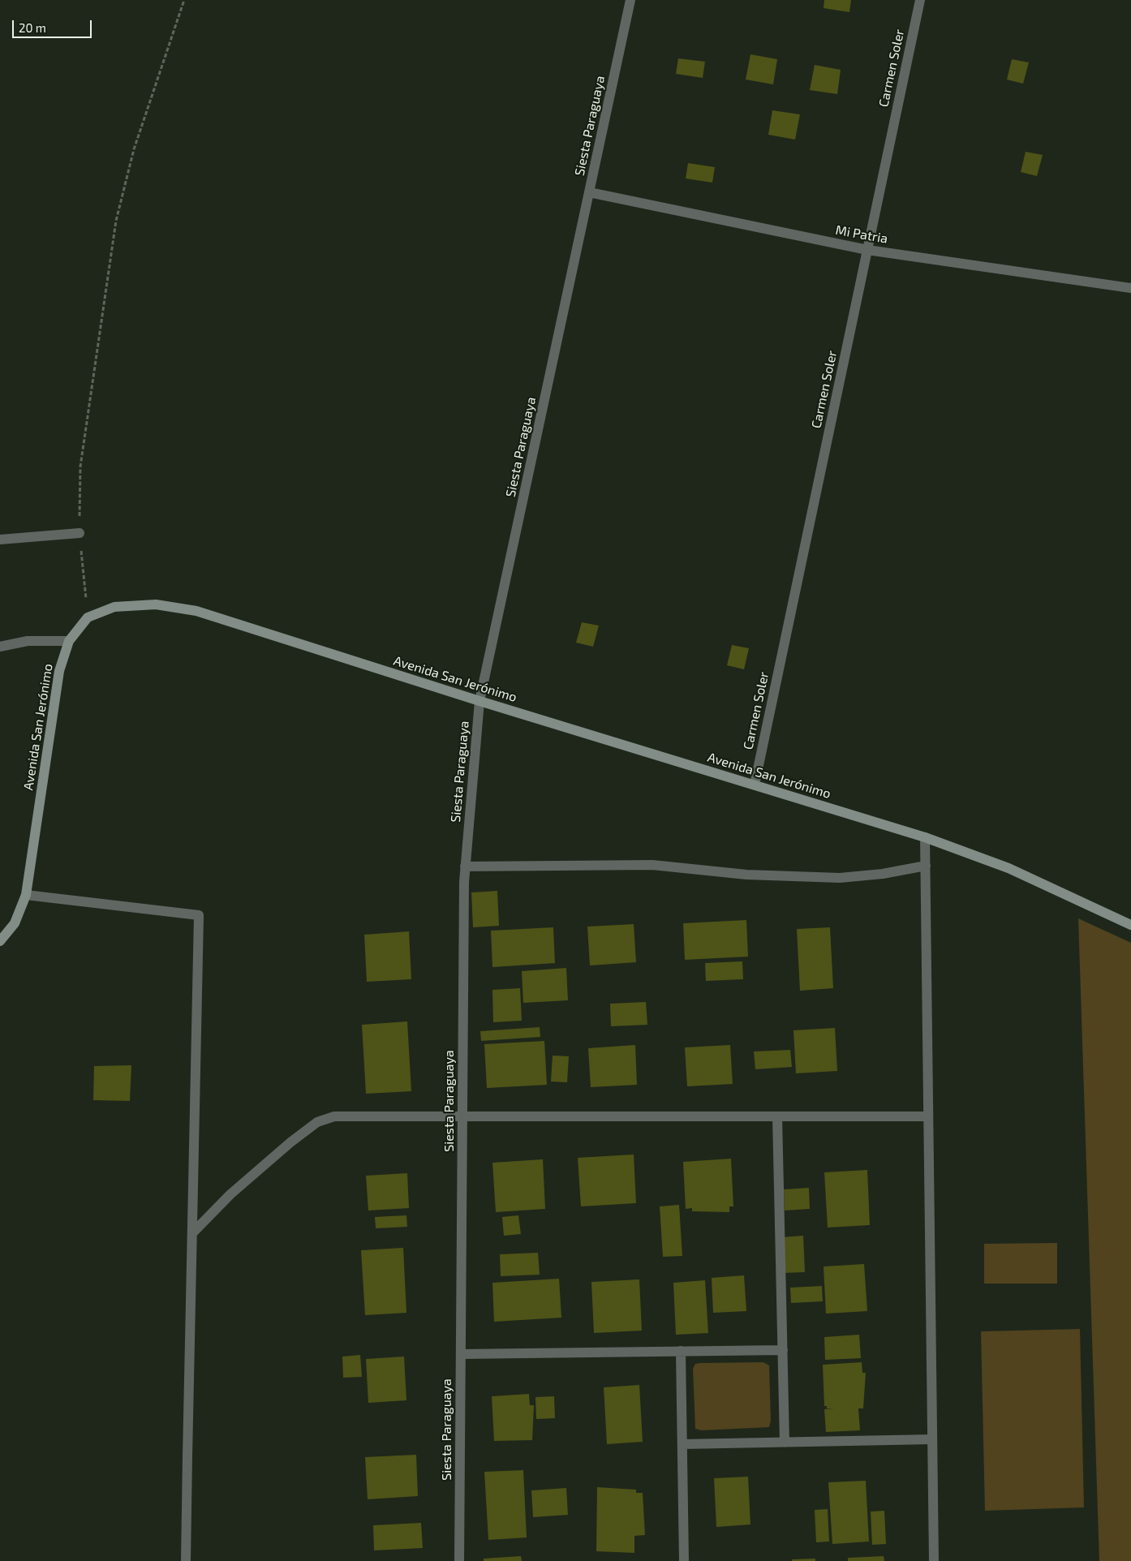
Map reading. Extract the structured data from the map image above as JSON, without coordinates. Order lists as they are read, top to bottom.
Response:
{
  "streets": {
    "street": [
      "Carmen Soler",
      "Siesta Paraguaya",
      "Mi Patria",
      "Avenida San Jerónimo"
    ]
  },
  "crossings": [
    ["Carmen Soler", "Mi Patria"],
    ["Carmen Soler", "Avenida San Jerónimo"],
    ["Siesta Paraguaya", "Mi Patria"],
    ["Siesta Paraguaya", "Avenida San Jerónimo"]
  ],
  "scale_bar": "20 m"
}
